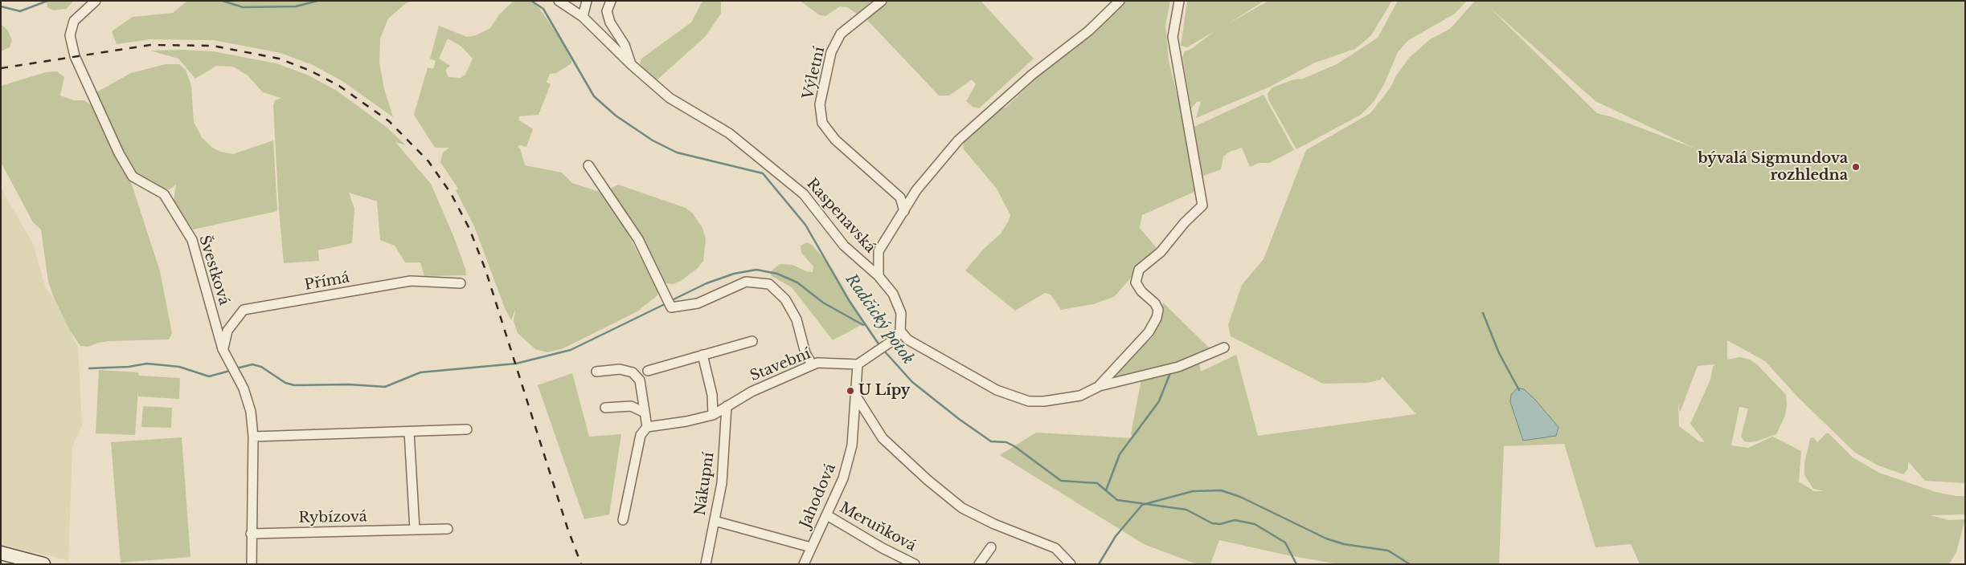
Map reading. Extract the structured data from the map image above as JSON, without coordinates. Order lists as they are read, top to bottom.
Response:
{
  "streets": {
    "street": [
      "Výletní",
      "Raspenavská",
      "Švestková",
      "Přímá",
      "Stavební",
      "Nákupní",
      "Jahodová",
      "Rybízová",
      "Meruňková"
    ]
  },
  "crossings": [
    ["Švestková", "Přímá"],
    ["Švestková", "Rybízová"],
    ["Stavební", "Nákupní"],
    ["Stavební", "Jahodová"],
    ["Jahodová", "Meruňková"]
  ],
  "water": ["Radčický potok"],
  "places": ["bývalá Sigmundova rozhledna", "U Lípy"]
}
